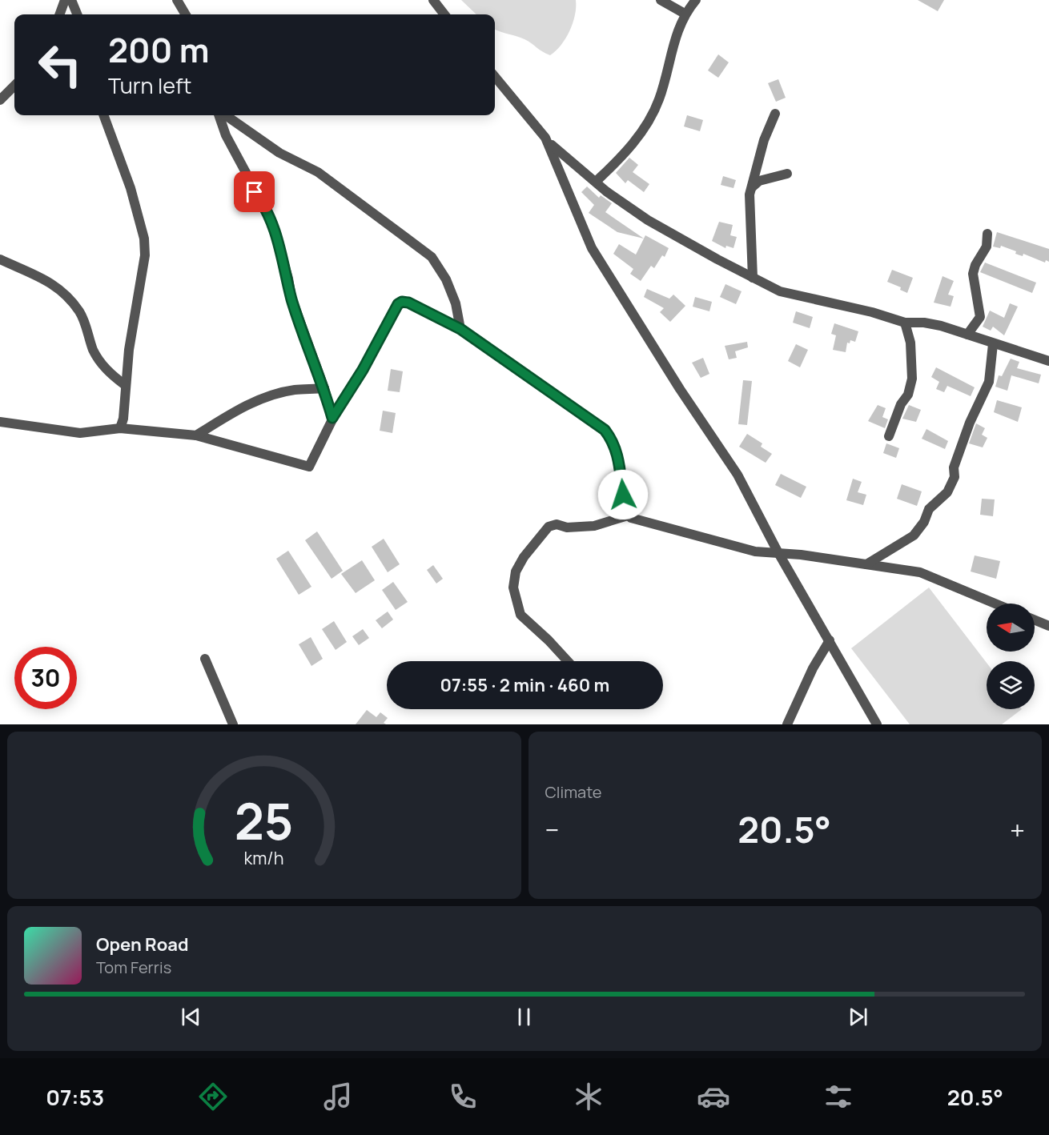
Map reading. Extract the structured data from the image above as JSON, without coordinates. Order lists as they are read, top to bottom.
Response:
{
  "north": "left",
  "page": {
    "turn": ["200 m", "Turn left"],
    "limit": "30",
    "trip": "07:55 · 2 min · 460 m",
    "tile": "Climate",
    "heat": ["−", "20.5°", "+"],
    "song": ["Open Road", "Tom Ferris"],
    "tabs": ["07:53", "20.5°"],
    "gauge": ["25", "km/h"]
  }
}
